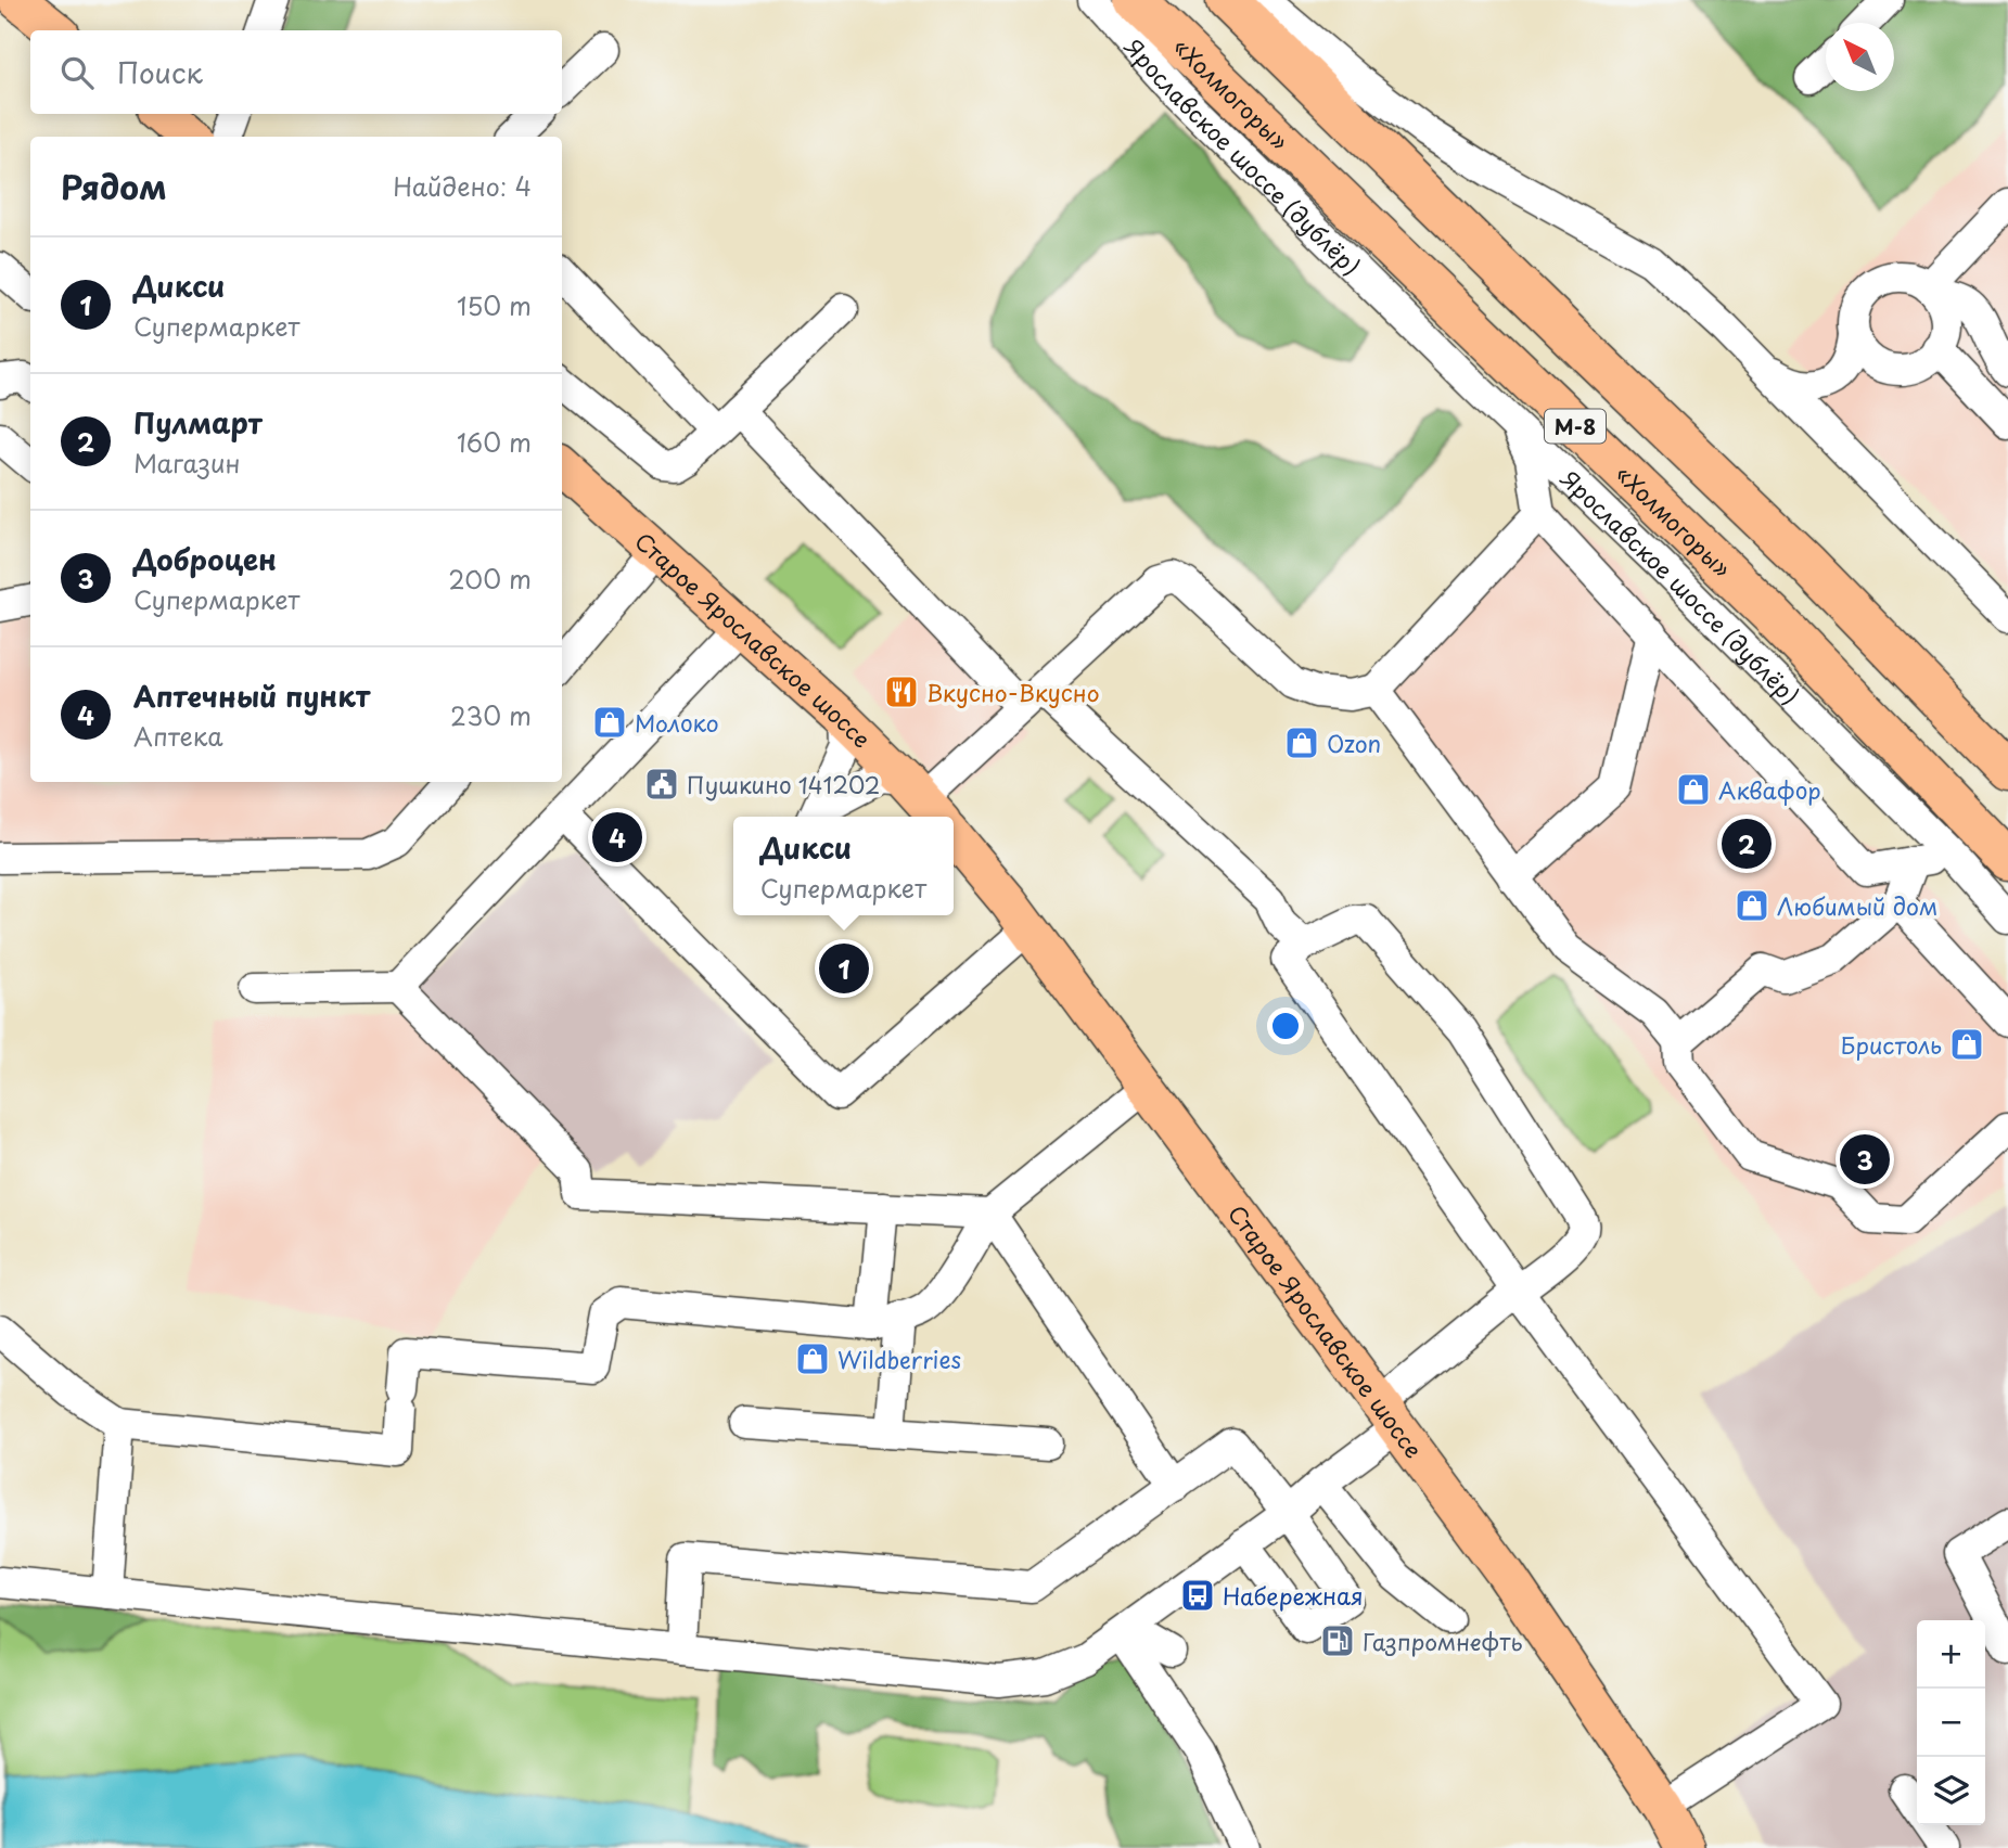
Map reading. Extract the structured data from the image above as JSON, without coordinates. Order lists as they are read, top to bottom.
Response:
{
  "streets": {
    "highway": ["«Холмогоры»", "М-8"],
    "main road": ["Старое Ярославское шоссе"],
    "street": ["Ярославское шоссе (дублёр)"]
  },
  "places": {
    "restaurant": ["Вкусно-Вкусно"],
    "shop": [
      "Молоко",
      "Ozon",
      "Аквафор",
      "Любимый дом",
      "Бристоль",
      "Wildberries"
    ],
    "public building": ["Пушкино 141202"],
    "bus stop": ["Набережная"],
    "fuel station": ["Газпромнефть"]
  },
  "north": "top left",
  "page": {
    "search": "Поиск",
    "heading": ["Рядом", "Найдено: 4"],
    "list": [
      {
        "mark": "1",
        "name": "Дикси",
        "note": "Супермаркет",
        "value": "150 m"
      },
      {
        "mark": "2",
        "name": "Пулмарт",
        "note": "Магазин",
        "value": "160 m"
      },
      {
        "mark": "3",
        "name": "Доброцен",
        "note": "Супермаркет",
        "value": "200 m"
      },
      {
        "mark": "4",
        "name": "Аптечный пункт",
        "note": "Аптека",
        "value": "230 m"
      }
    ],
    "pins": [
      "4",
      "2",
      "1",
      "3"
    ],
    "popup": ["Дикси", "Супермаркет"],
    "map_buttons": ["+", "−"]
  }
}
